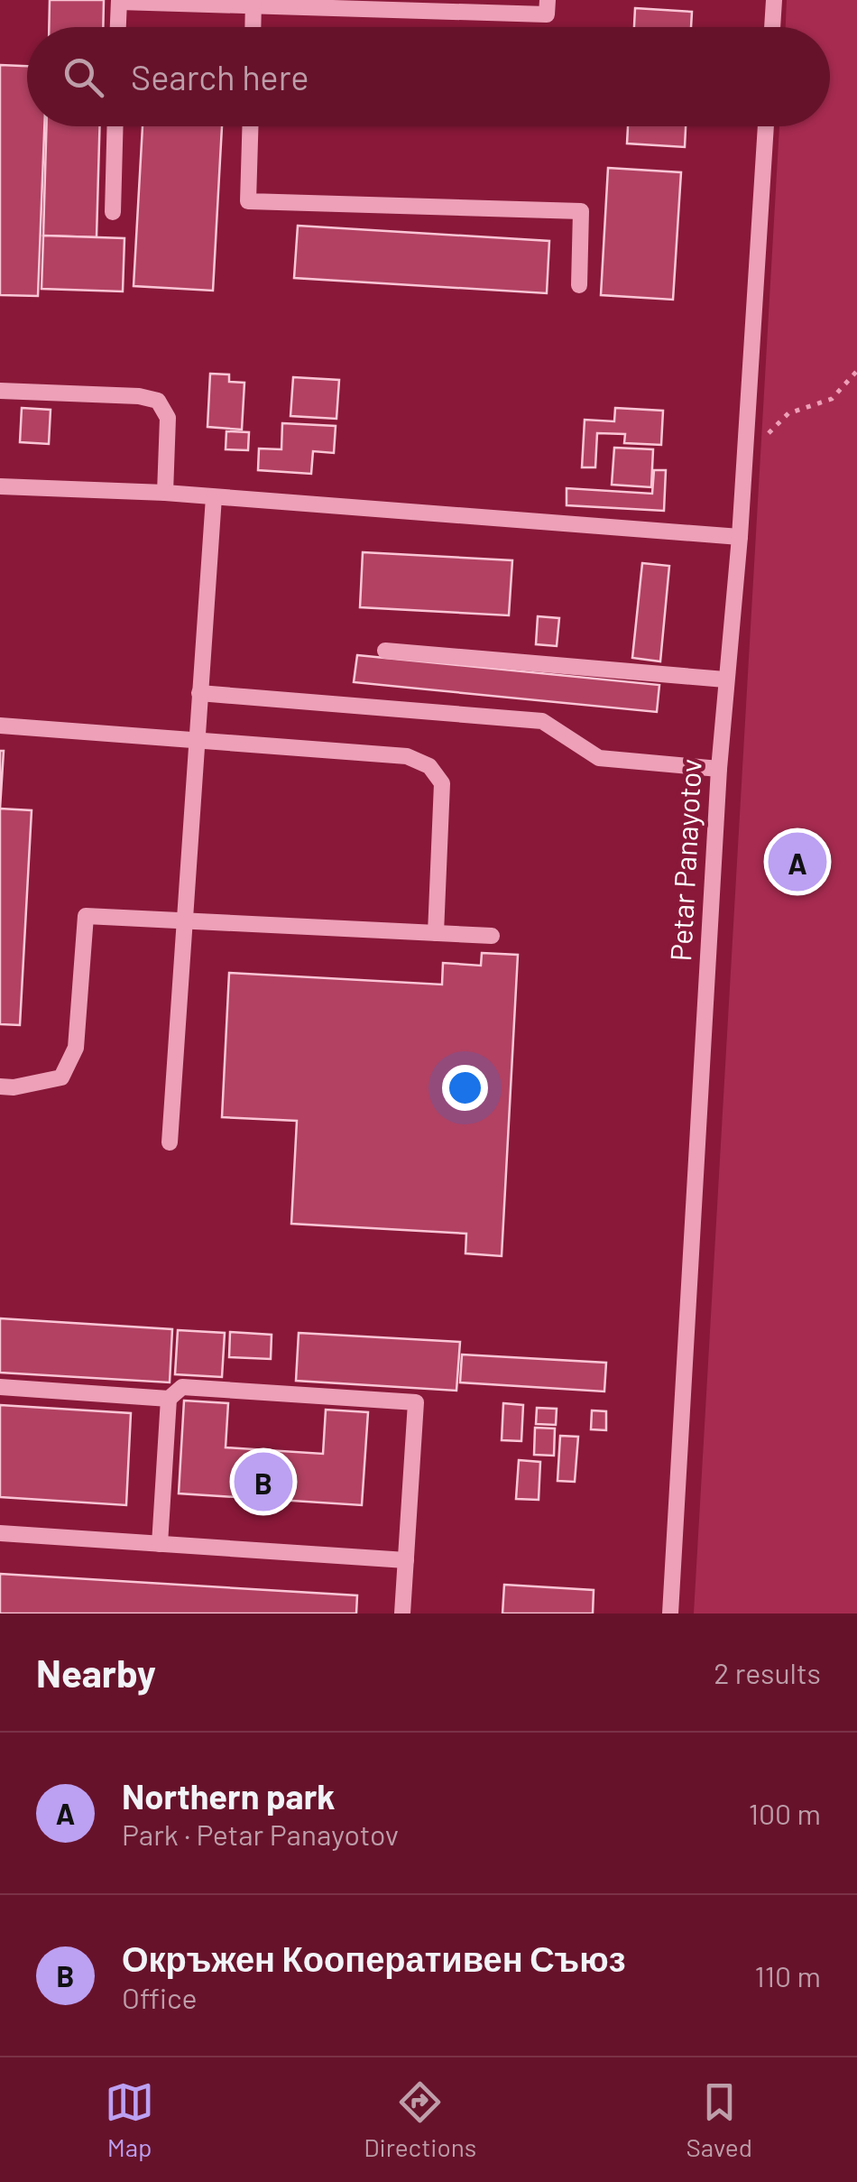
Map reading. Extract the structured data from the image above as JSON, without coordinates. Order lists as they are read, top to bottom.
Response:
{
  "streets": {
    "street": ["Petar Panayotov"]
  },
  "page": {
    "search": "Search here",
    "pins": ["A", "B"],
    "heading": ["Nearby", "2 results"],
    "list": [
      {
        "mark": "A",
        "name": "Northern park",
        "note": "Park · Petar Panayotov",
        "value": "100 m"
      },
      {
        "mark": "B",
        "name": "Окръжен Кооперативен Съюз",
        "note": "Office",
        "value": "110 m"
      }
    ],
    "nav": ["Map", "Directions", "Saved"]
  }
}
